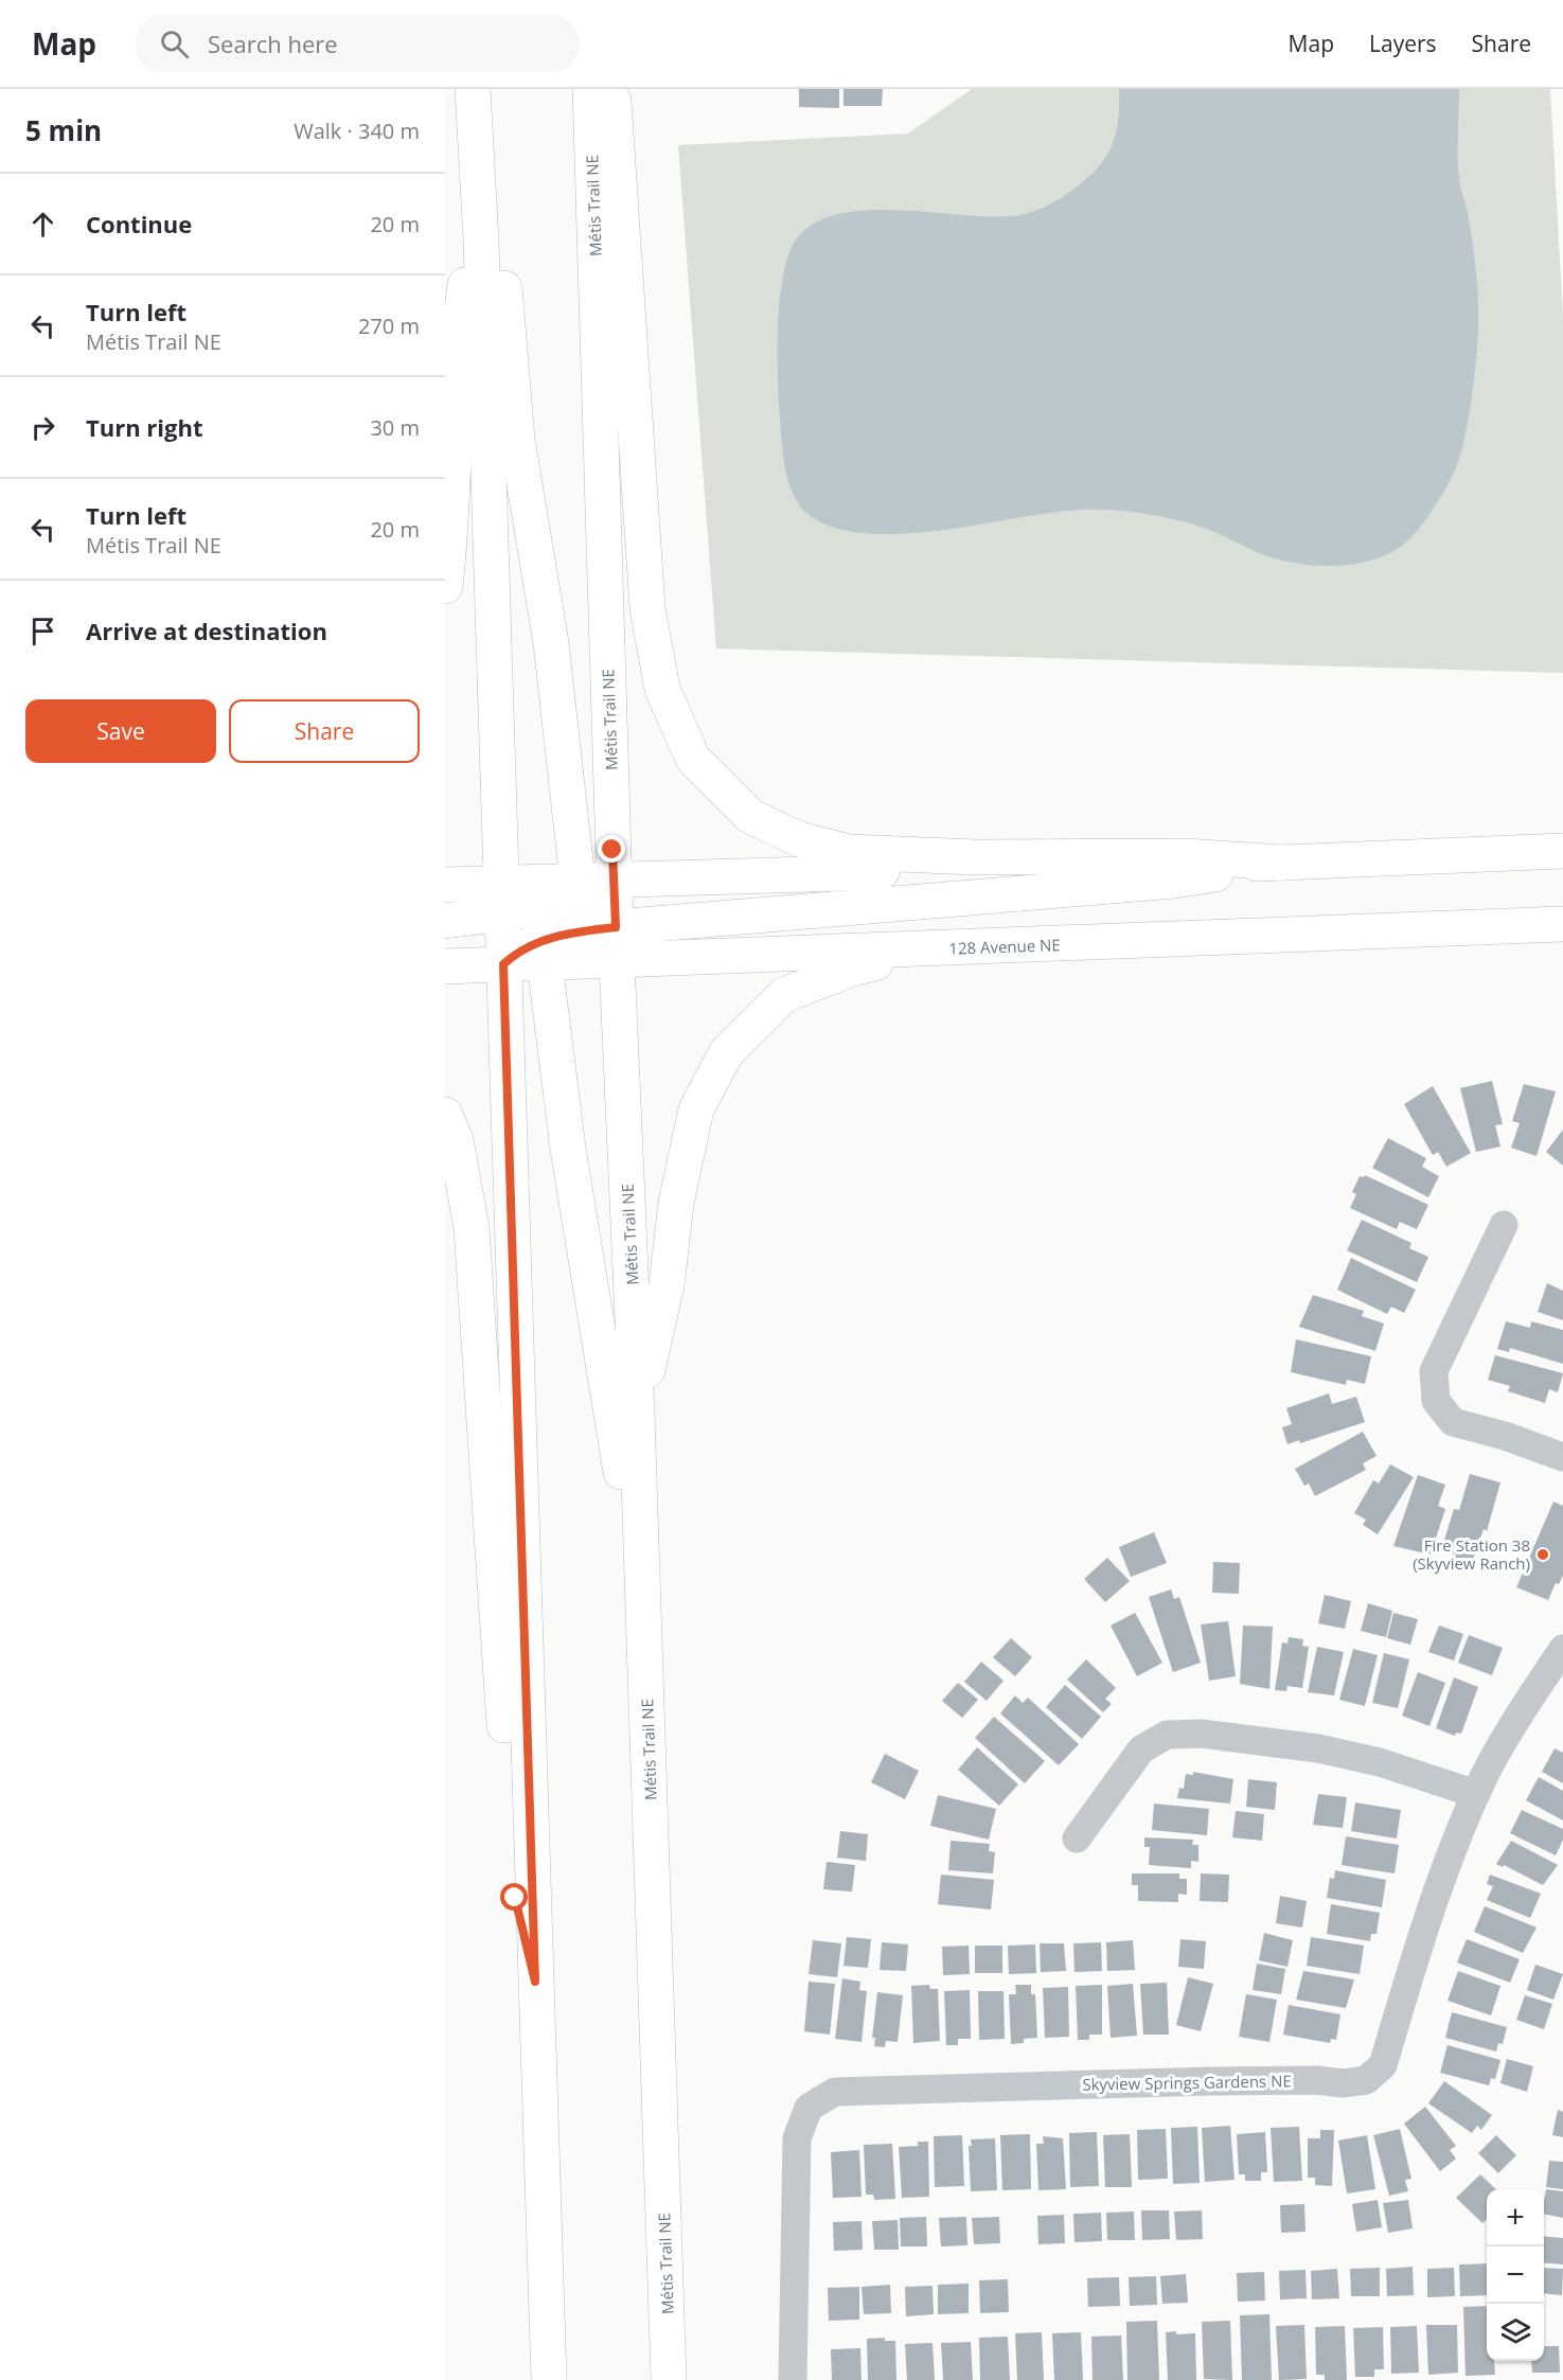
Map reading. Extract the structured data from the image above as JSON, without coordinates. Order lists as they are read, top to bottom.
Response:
{
  "streets": {
    "main road": ["Métis Trail NE", "128 Avenue NE"],
    "street": ["Skyview Springs Gardens NE"]
  },
  "crossings": [
    ["Métis Trail NE", "128 Avenue NE"]
  ],
  "places": ["Fire Station 38 (Skyview Ranch)"],
  "page": {
    "header": "Map",
    "search": "Search here",
    "nav": ["Map", "Layers", "Share"],
    "heading": ["5 min", "Walk · 340 m"],
    "list": [
      ["Continue", "20 m"],
      ["Turn left", "Métis Trail NE", "270 m"],
      ["Turn right", "30 m"],
      ["Turn left", "Métis Trail NE", "20 m"],
      "Arrive at destination"
    ],
    "buttons": ["Save", "Share"],
    "map_buttons": ["+", "−"]
  }
}
